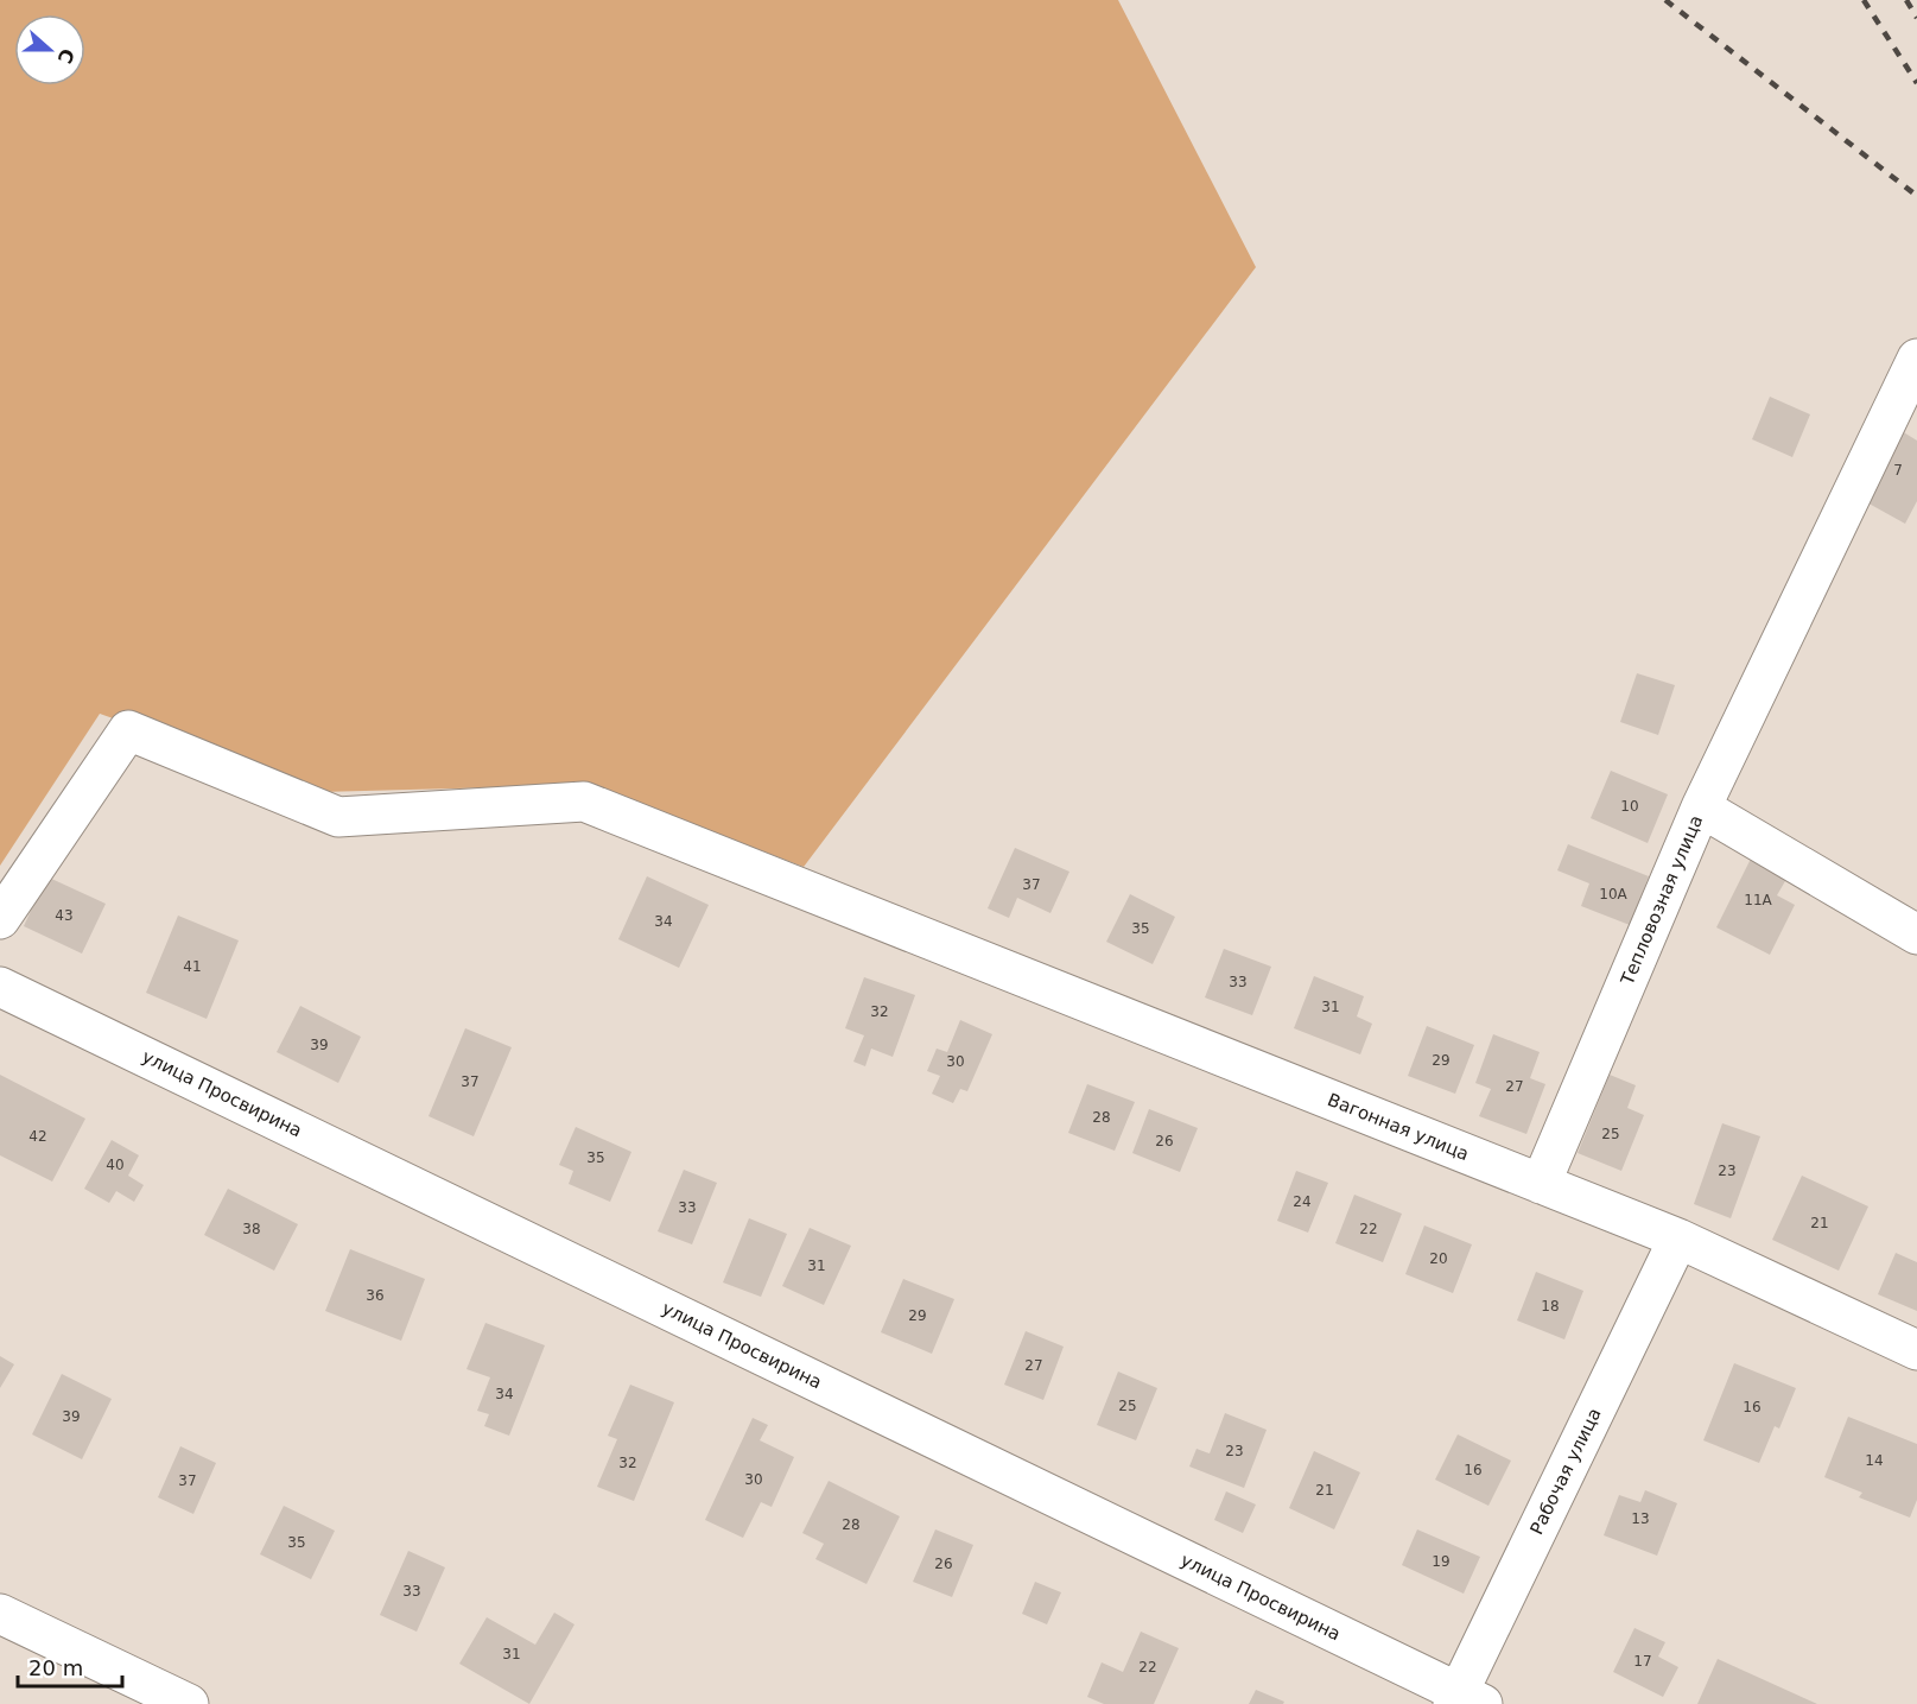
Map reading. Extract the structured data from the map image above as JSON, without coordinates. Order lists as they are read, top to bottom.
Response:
{
  "streets": {
    "street": [
      "Тепловозная улица",
      "улица Просвирина",
      "Вагонная улица",
      "Рабочая улица"
    ]
  },
  "crossings": [
    ["Тепловозная улица", "Вагонная улица"],
    ["улица Просвирина", "Рабочая улица"],
    ["Вагонная улица", "Рабочая улица"]
  ],
  "house_numbers": [
    "7",
    "10",
    "37",
    "10А",
    "11А",
    "43",
    "34",
    "35",
    "41",
    "33",
    "31",
    "32",
    "39",
    "29",
    "30",
    "37",
    "27",
    "28",
    "25",
    "42",
    "26",
    "35",
    "40",
    "23",
    "24",
    "33",
    "21",
    "38",
    "22",
    "20",
    "31",
    "36",
    "18",
    "29",
    "27",
    "34",
    "25",
    "16",
    "39",
    "23",
    "14",
    "32",
    "16",
    "30",
    "37",
    "21",
    "13",
    "28",
    "35",
    "19",
    "26",
    "33",
    "31",
    "17",
    "22"
  ],
  "scale_bar": "20 m",
  "north": "right"
}
